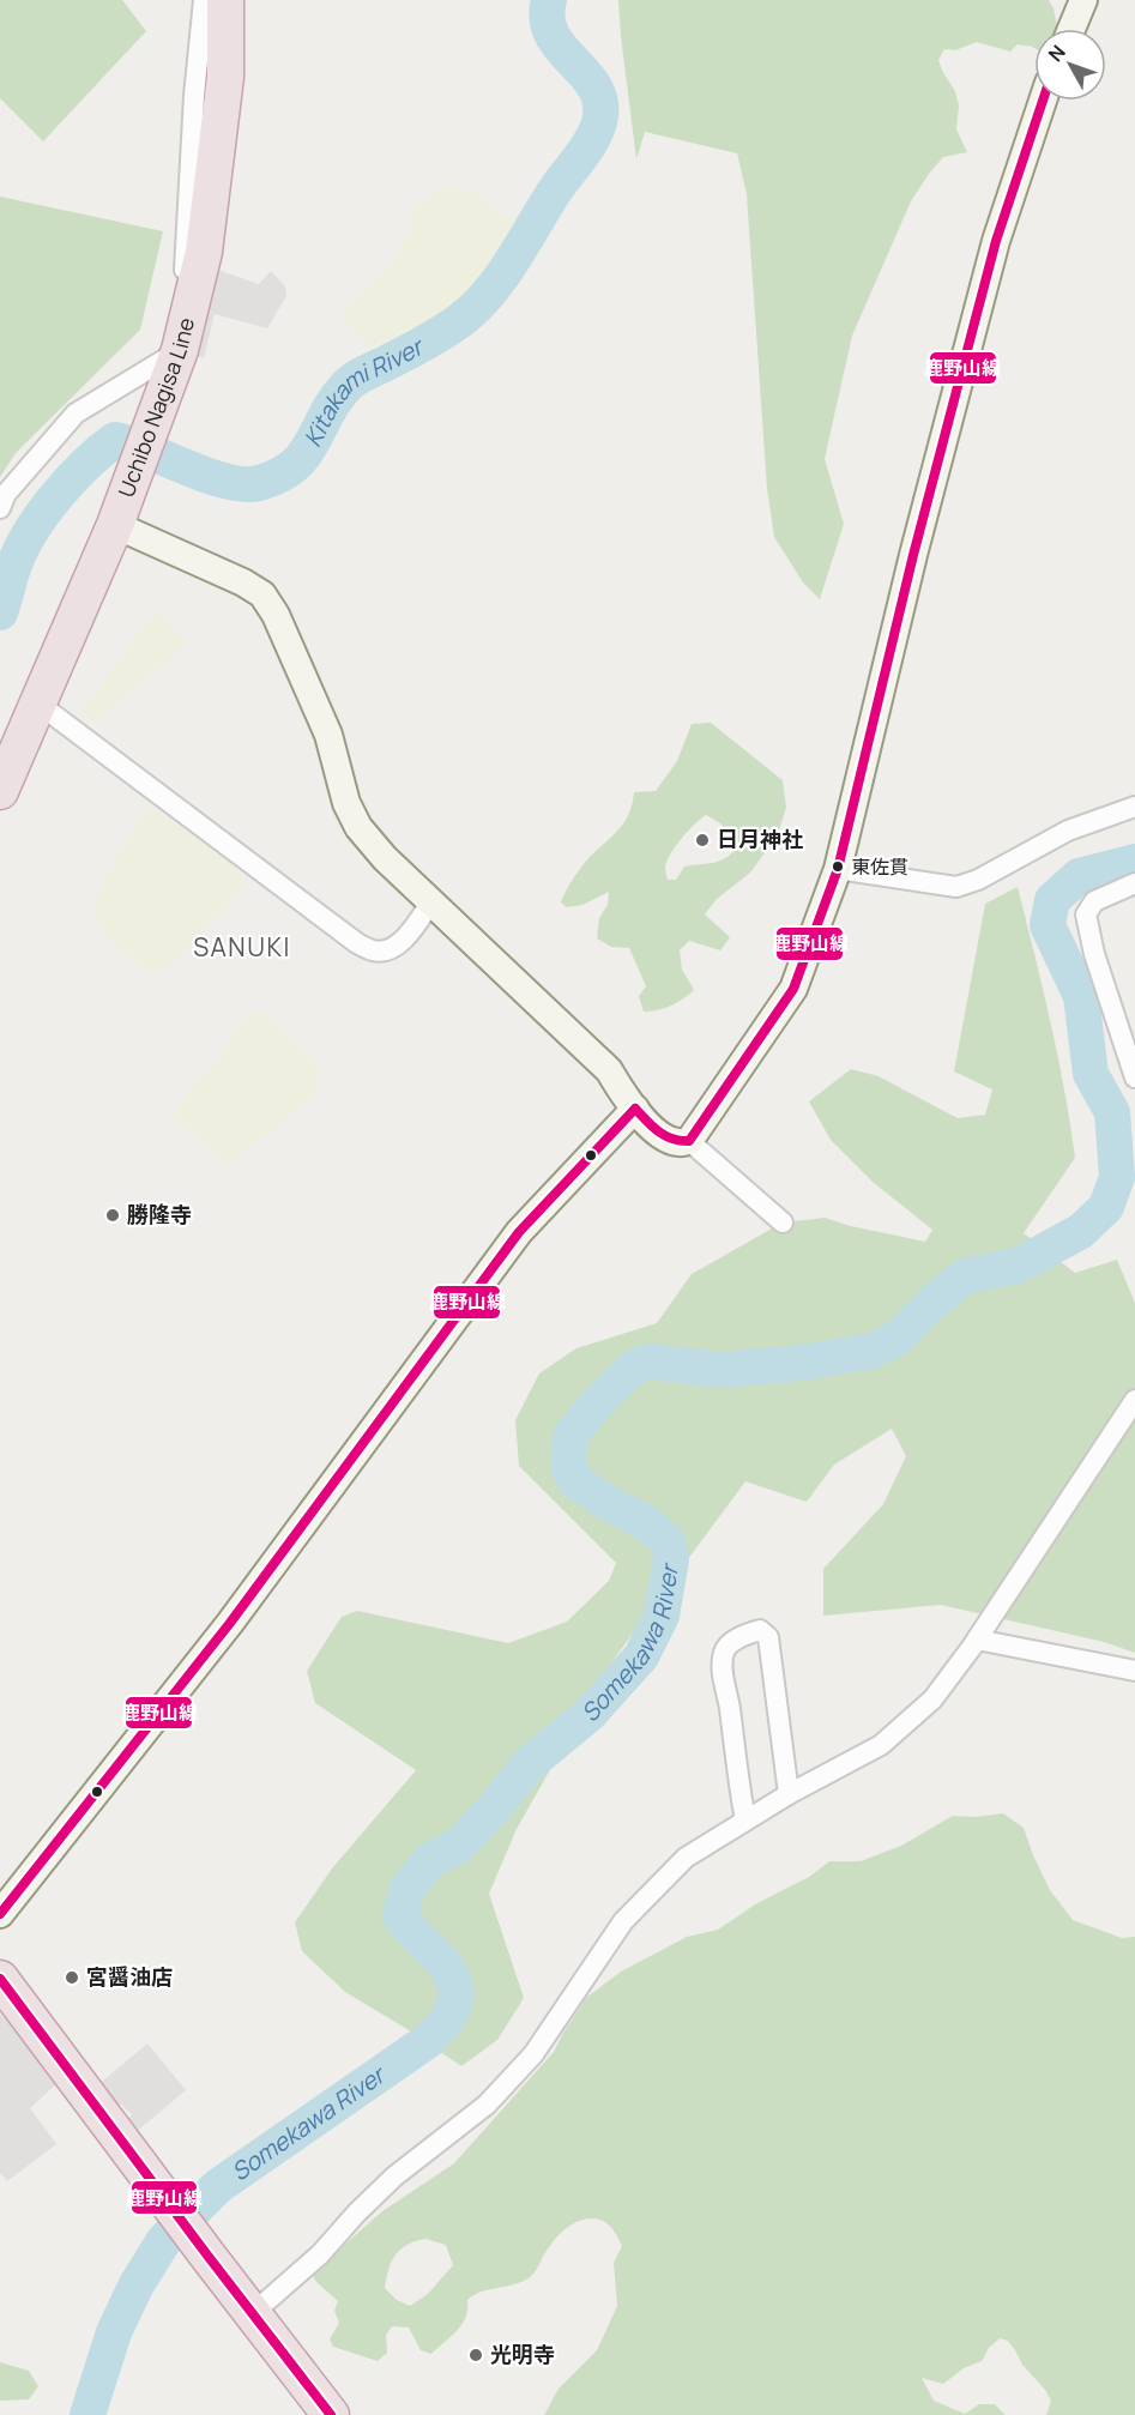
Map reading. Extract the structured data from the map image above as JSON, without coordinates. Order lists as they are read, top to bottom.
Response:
{
  "streets": {
    "highway": ["Uchibo Nagisa Line"]
  },
  "districts": ["SANUKI"],
  "water": ["Kitakami River", "Somekawa River"],
  "places": [
    "日月神社",
    "東佐貫",
    "勝隆寺",
    "宮醤油店",
    "光明寺"
  ],
  "lines": ["transit line 鹿野山線"],
  "north": "top left"
}
